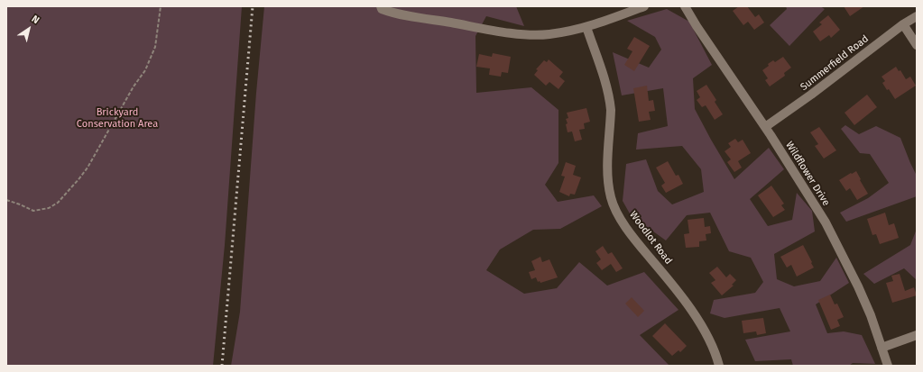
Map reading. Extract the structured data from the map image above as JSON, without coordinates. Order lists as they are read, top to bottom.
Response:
{
  "streets": {
    "street": ["Summerfield Road", "Wildflower Drive", "Woodlot Road"]
  },
  "crossings": [
    ["Summerfield Road", "Wildflower Drive"]
  ],
  "parks": ["Brickyard Conservation Area"],
  "north": "top right"
}
